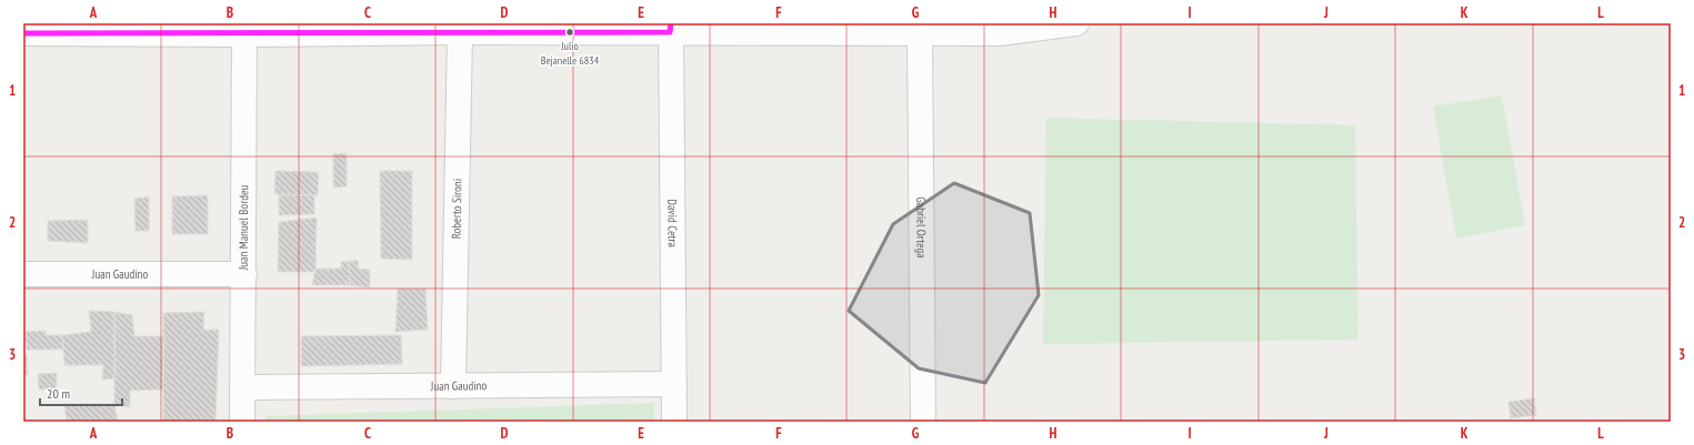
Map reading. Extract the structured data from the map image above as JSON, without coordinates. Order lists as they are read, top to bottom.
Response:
{
  "streets": {
    "street": [
      "Roberto Sironi",
      "David Cetra",
      "Juan Manuel Bordeu",
      "Gabriel Ortega",
      "Juan Gaudino"
    ]
  },
  "crossings": [
    ["Roberto Sironi", "Juan Gaudino"],
    ["David Cetra", "Juan Gaudino"],
    ["Juan Manuel Bordeu", "Juan Gaudino"]
  ],
  "places": ["Julio Bejanelle 6834"],
  "scale_bar": "20 m",
  "grid": {
    "columns": [
      "A",
      "B",
      "C",
      "D",
      "E",
      "F",
      "G",
      "H",
      "I",
      "J",
      "K",
      "L"
    ],
    "rows": ["1", "2", "3"]
  }
}
